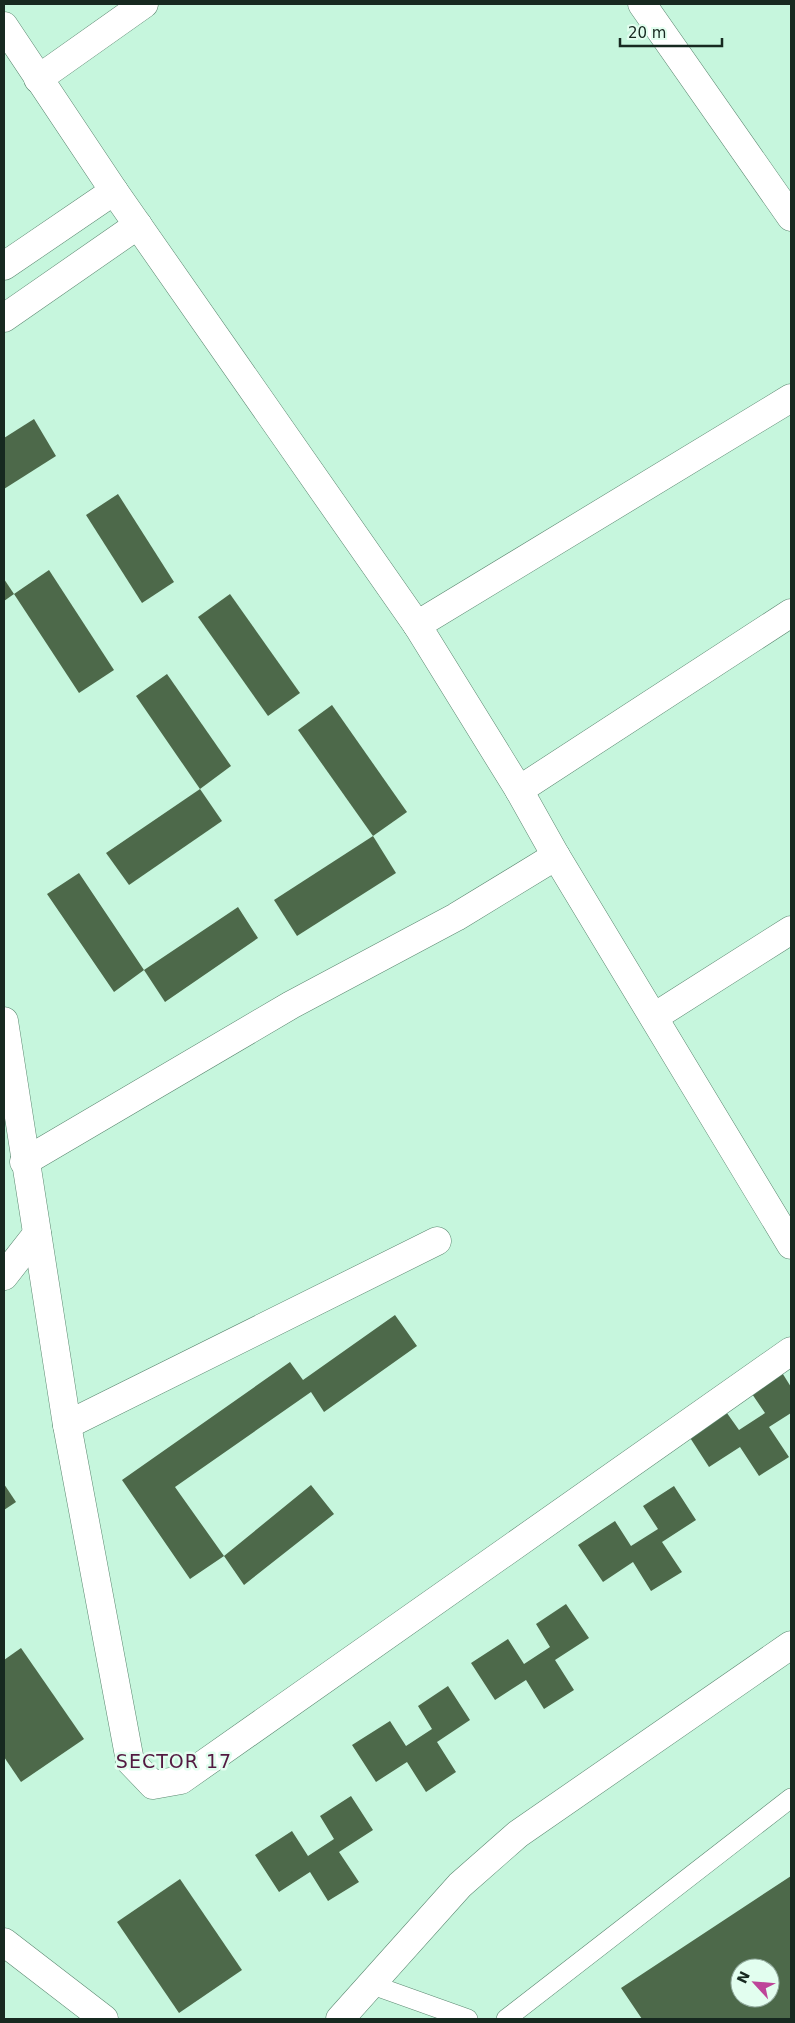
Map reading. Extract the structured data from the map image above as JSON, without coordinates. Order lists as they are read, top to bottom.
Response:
{
  "districts": ["SECTOR 17"],
  "scale_bar": "20 m",
  "north": "top left"
}
